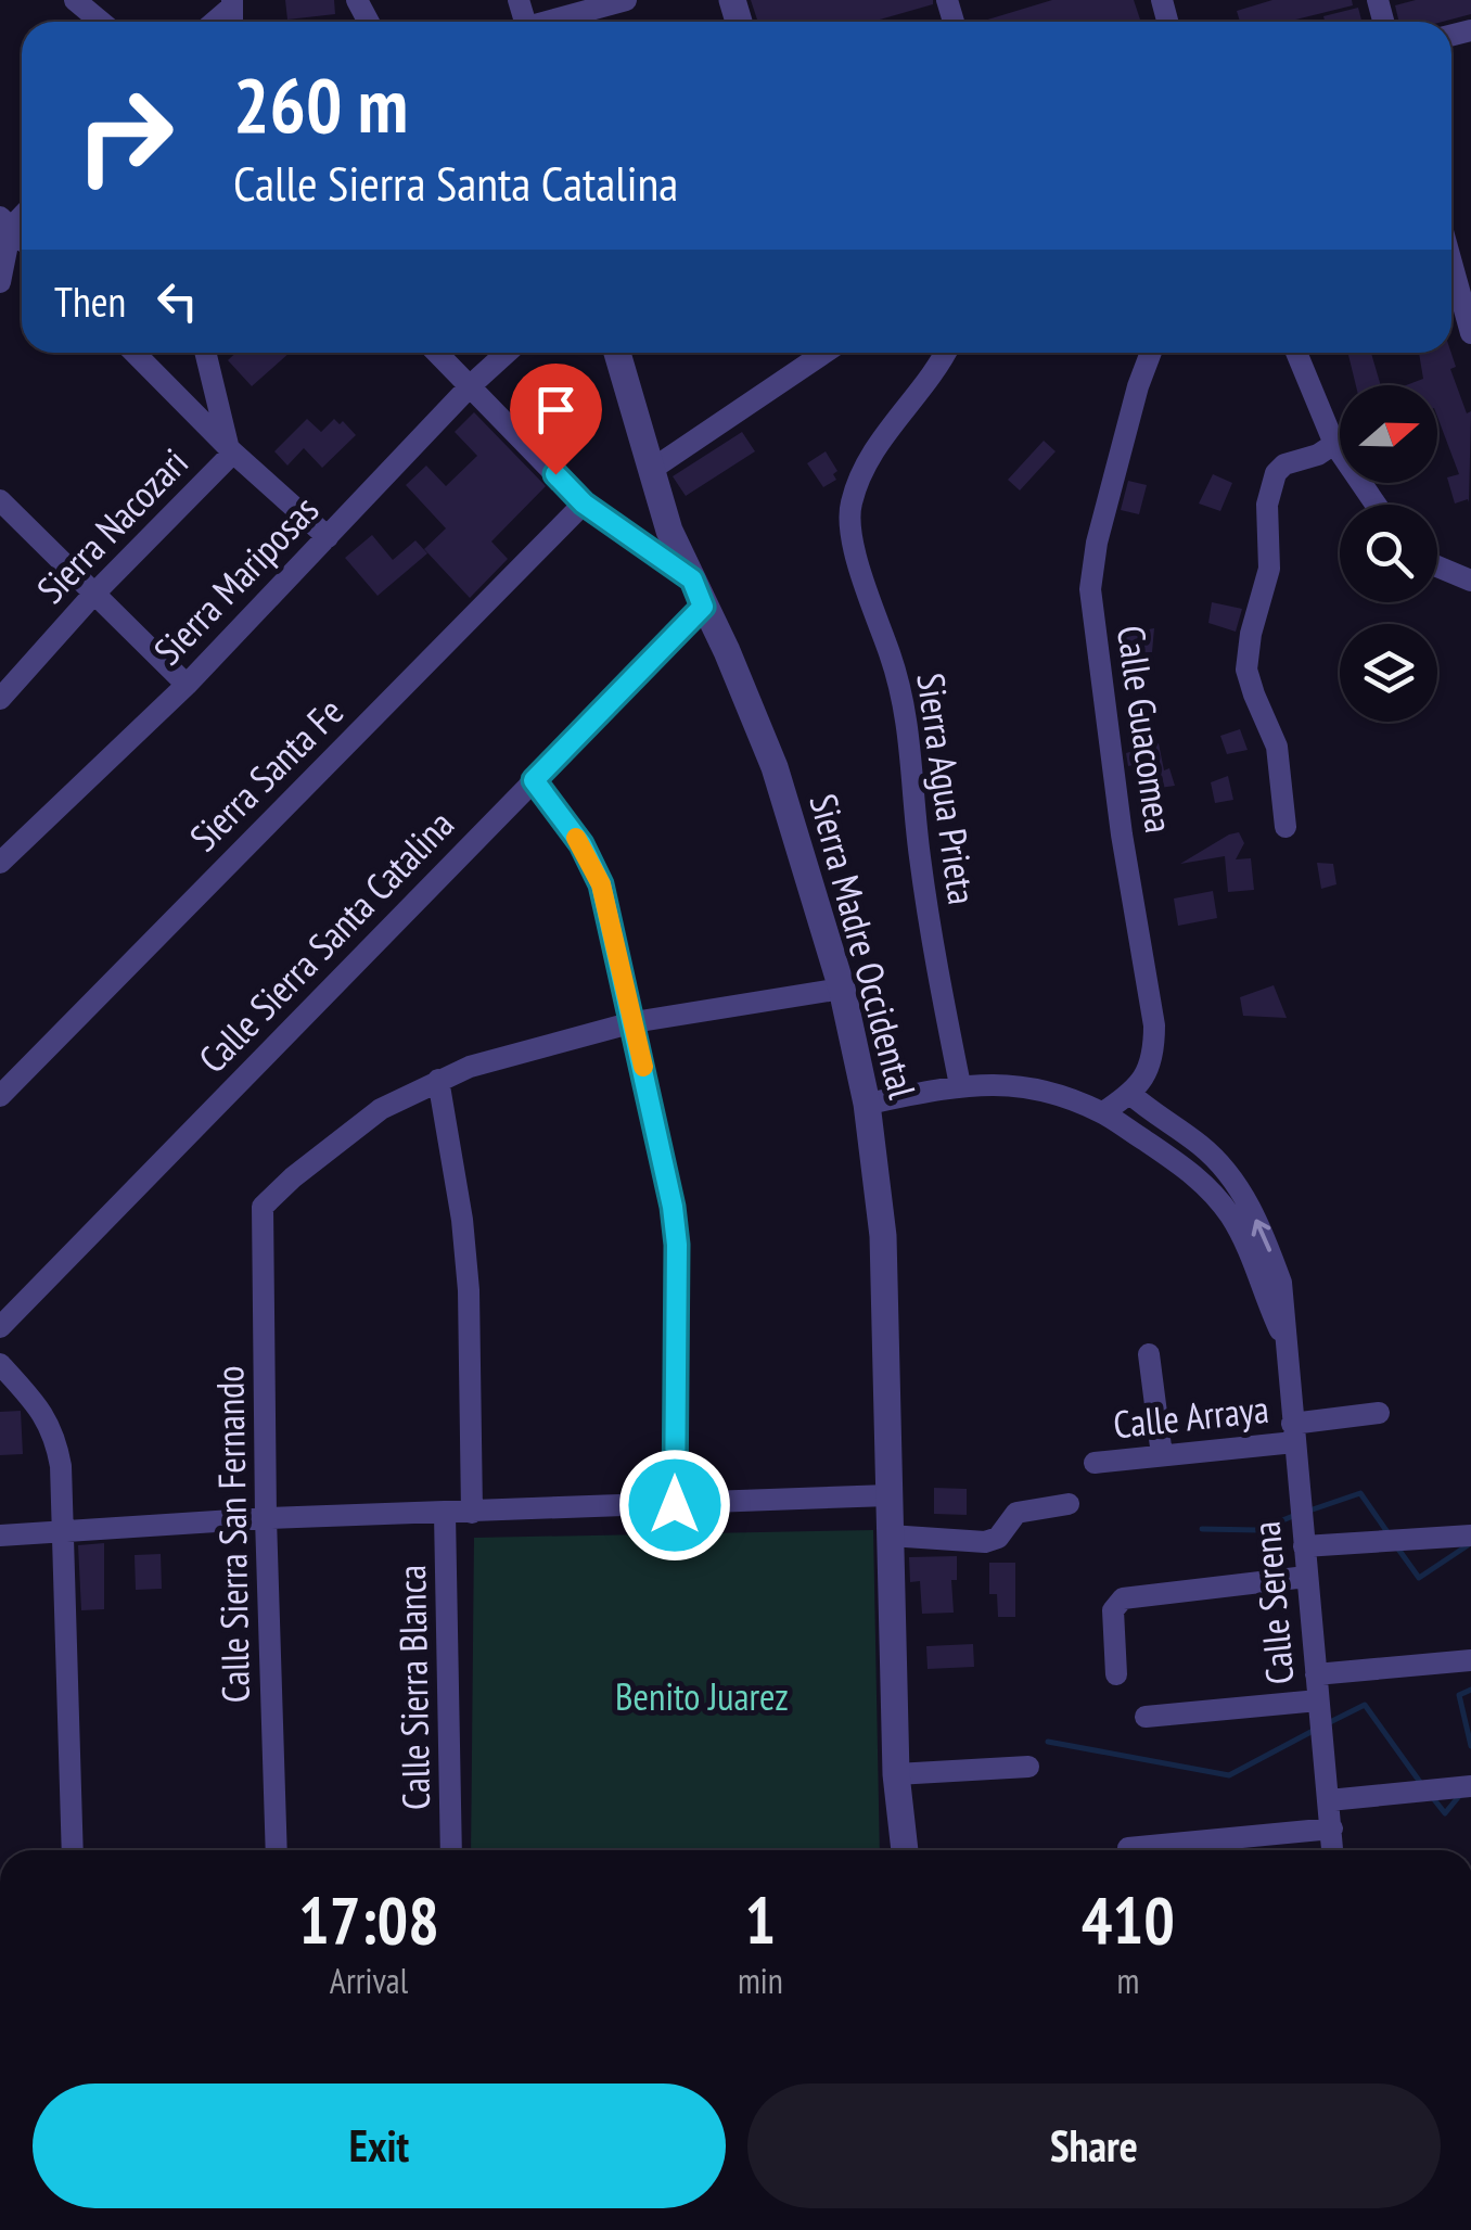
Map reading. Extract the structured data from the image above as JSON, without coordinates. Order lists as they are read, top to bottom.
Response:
{
  "streets": {
    "street": [
      "Sierra Nacozari",
      "Sierra Mariposas",
      "Calle Guacomea",
      "Sierra Santa Fe",
      "Sierra Agua Prieta",
      "Calle Sierra Santa Catalina",
      "Sierra Madre Occidental",
      "Calle Arraya",
      "Calle Sierra San Fernando",
      "Calle Serena",
      "Calle Sierra Blanca"
    ]
  },
  "crossings": [
    ["Calle Guacomea", "Calle Serena"],
    ["Sierra Agua Prieta", "Calle Serena"],
    ["Calle Sierra Santa Catalina", "Sierra Madre Occidental"],
    ["Sierra Madre Occidental", "Calle Serena"],
    ["Calle Arraya", "Calle Serena"]
  ],
  "parks": ["Benito Juarez"],
  "north": "right",
  "page": {
    "turn": ["260 m", "Calle Sierra Santa Catalina"],
    "then": "Then",
    "eta": [
      "17:08",
      "Arrival",
      "1",
      "min",
      "410",
      "m"
    ],
    "buttons": ["Exit", "Share"]
  }
}
